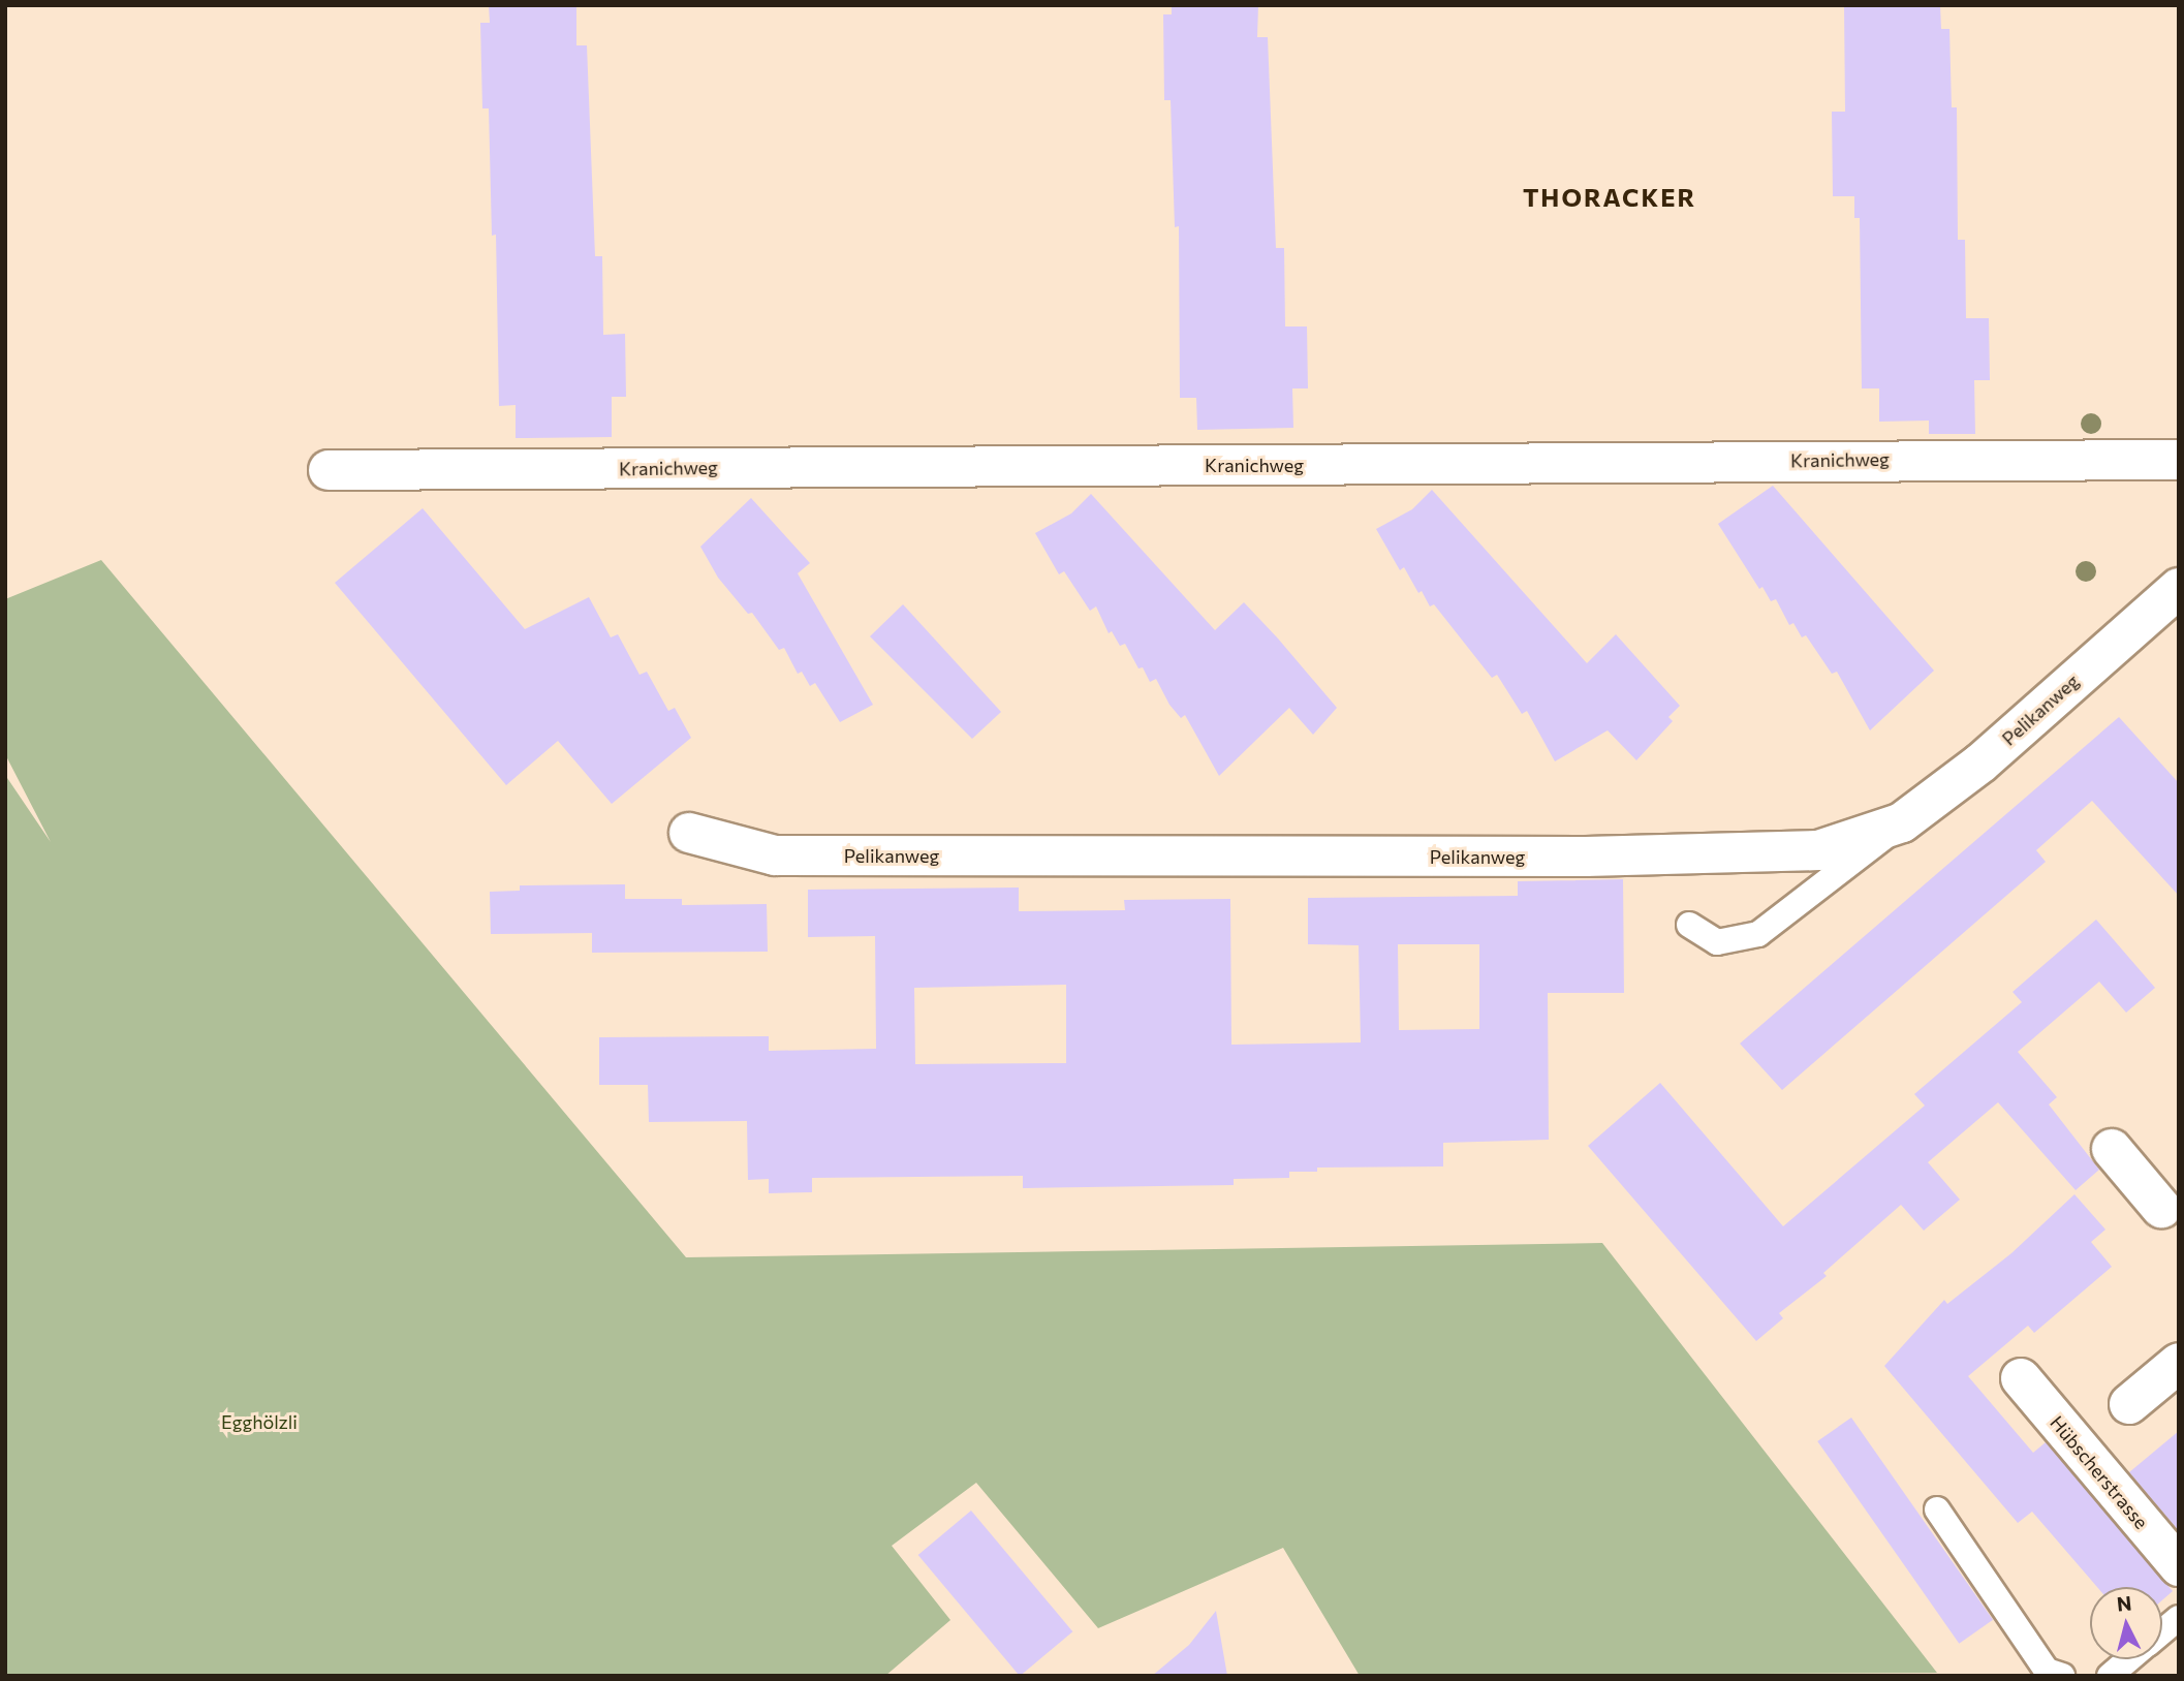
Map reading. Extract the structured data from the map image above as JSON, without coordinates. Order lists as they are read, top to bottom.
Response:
{
  "streets": {
    "street": ["Kranichweg", "Pelikanweg", "Hübscherstrasse"]
  },
  "districts": ["THORACKER"],
  "parks": ["Egghölzli"],
  "north": "top"
}
